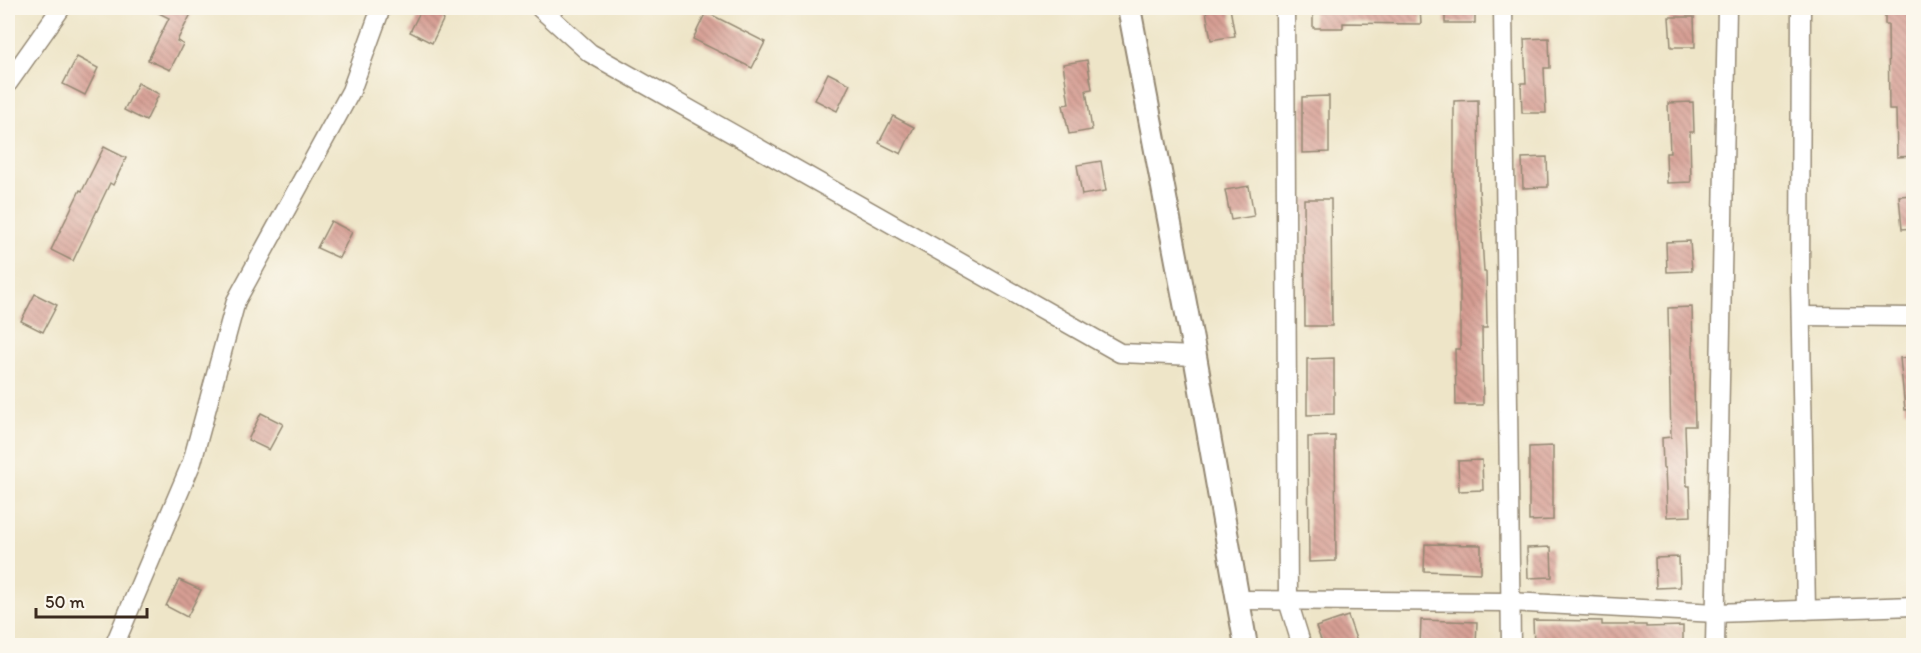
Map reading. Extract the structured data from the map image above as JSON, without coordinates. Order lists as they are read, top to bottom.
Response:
{
  "scale_bar": "50 m"
}
